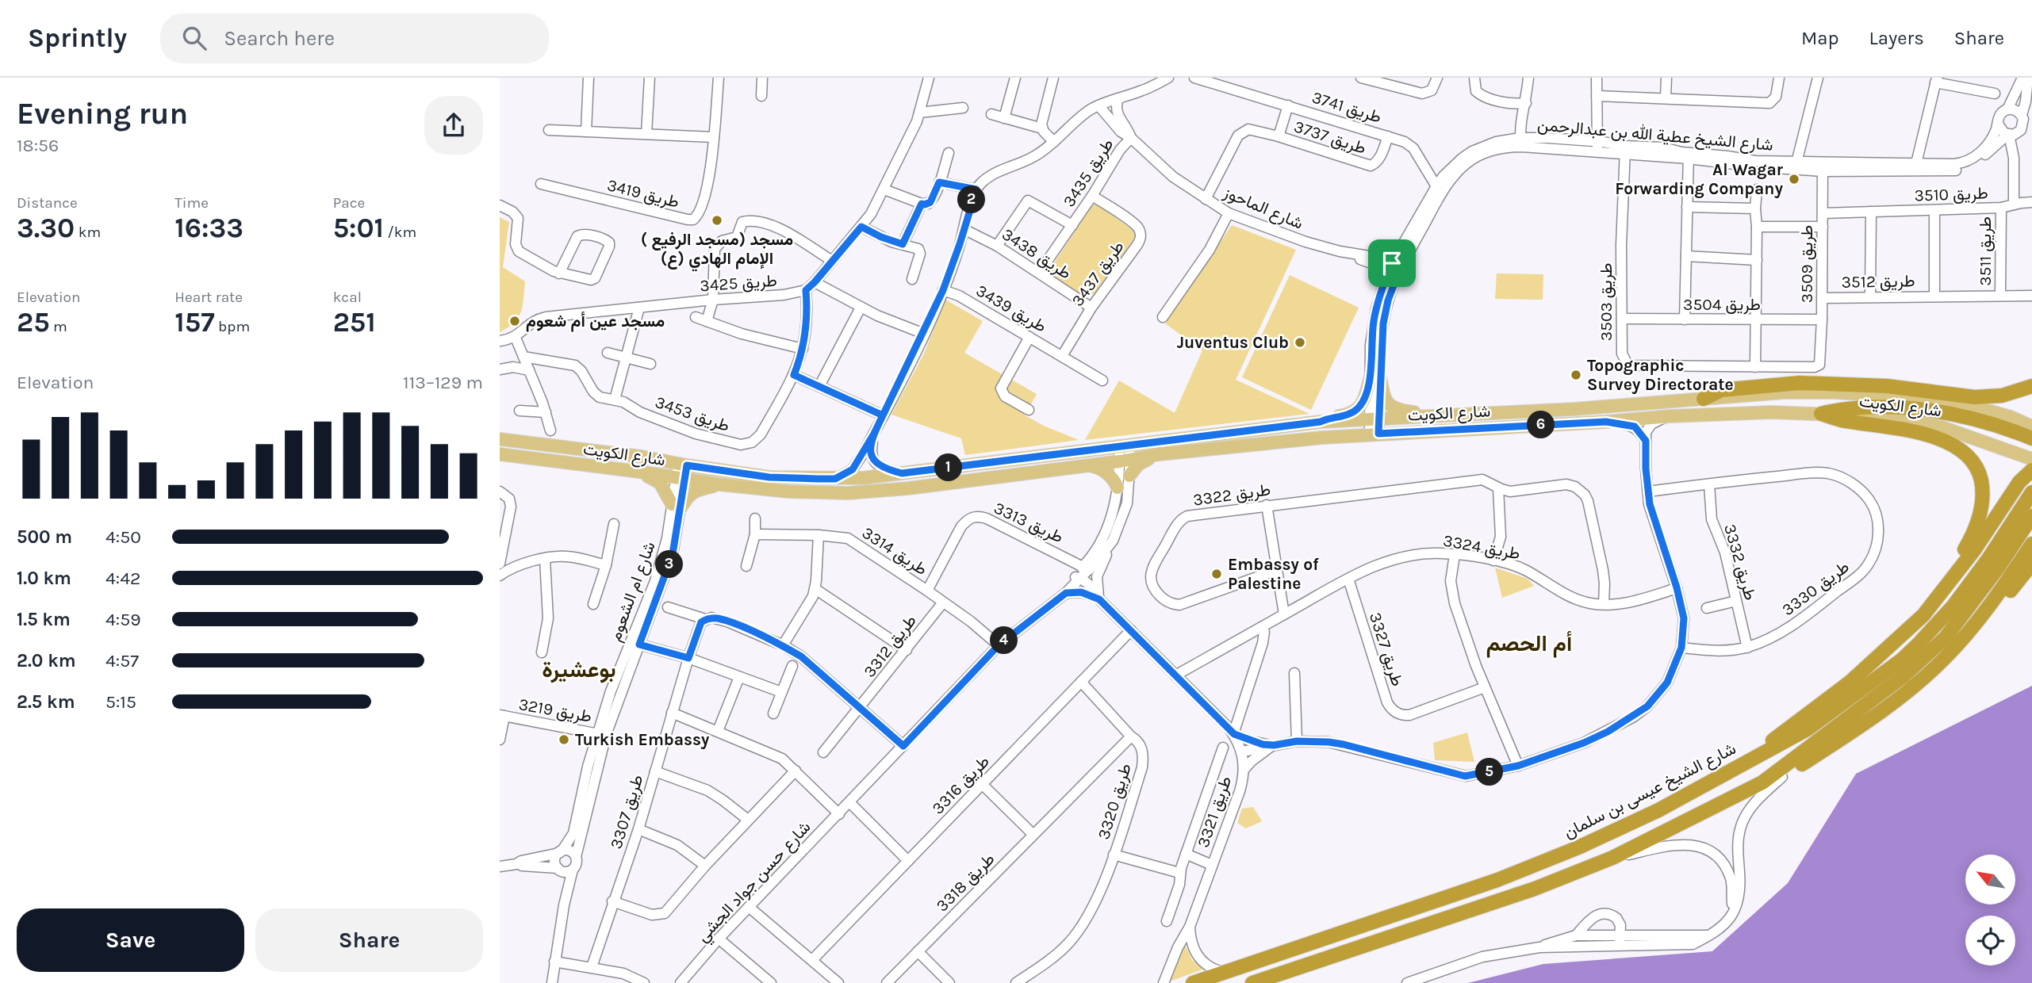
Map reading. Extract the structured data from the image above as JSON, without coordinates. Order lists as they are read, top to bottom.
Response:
{
  "streets": {
    "highway": ["شارع الشيخ عيسى بن سلمان"],
    "main road": ["شارع الكويت"],
    "street": [
      "طريق 3741",
      "شارع الشيخ عطية الله بن عبدالرحمن",
      "طريق 3737",
      "طريق 3435",
      "طريق 3419",
      "طريق 3510",
      "شارع الماحوز",
      "طريق 3511",
      "طريق 3438",
      "طريق 3509",
      "طريق 3437",
      "طريق 3512",
      "طريق 3425",
      "طريق 3503",
      "طريق 3504",
      "طريق 3439",
      "طريق 3453",
      "طريق 3322",
      "طريق 3313",
      "طريق 3324",
      "طريق 3314",
      "طريق 3332",
      "طريق 3330",
      "شارع ام الشعوم",
      "طريق 3312",
      "طريق 3327",
      "طريق 3219",
      "طريق 3316",
      "طريق 3320",
      "طريق 3307",
      "طريق 3321",
      "شارع حسن جواد الجشي",
      "طريق 3318"
    ]
  },
  "crossings": [
    ["طريق 3741", "شارع الشيخ عطية الله بن عبدالرحمن"],
    ["طريق 3741", "طريق 3737"],
    ["شارع الشيخ عطية الله بن عبدالرحمن", "شارع الماحوز"],
    ["شارع الشيخ عطية الله بن عبدالرحمن", "طريق 3511"],
    ["شارع الشيخ عطية الله بن عبدالرحمن", "طريق 3509"],
    ["شارع الشيخ عطية الله بن عبدالرحمن", "طريق 3503"],
    ["شارع الشيخ عطية الله بن عبدالرحمن", "شارع الكويت"],
    ["طريق 3737", "شارع الماحوز"],
    ["طريق 3435", "شارع الماحوز"],
    ["طريق 3435", "طريق 3438"],
    ["طريق 3435", "طريق 3437"],
    ["طريق 3510", "طريق 3511"],
    ["طريق 3510", "طريق 3509"],
    ["طريق 3510", "طريق 3512"],
    ["طريق 3511", "طريق 3512"],
    ["طريق 3438", "طريق 3437"],
    ["طريق 3509", "طريق 3512"],
    ["طريق 3509", "طريق 3503"],
    ["طريق 3509", "طريق 3504"],
    ["طريق 3437", "طريق 3439"],
    ["طريق 3503", "طريق 3504"],
    ["شارع الكويت", "شارع ام الشعوم"],
    ["شارع الكويت", "شارع حسن جواد الجشي"],
    ["طريق 3322", "طريق 3324"],
    ["طريق 3313", "طريق 3314"],
    ["طريق 3313", "شارع حسن جواد الجشي"],
    ["طريق 3324", "طريق 3327"],
    ["طريق 3324", "طريق 3321"],
    ["طريق 3314", "طريق 3312"],
    ["طريق 3314", "شارع حسن جواد الجشي"],
    ["طريق 3332", "طريق 3330"],
    ["شارع ام الشعوم", "طريق 3219"],
    ["طريق 3316", "طريق 3320"],
    ["طريق 3316", "طريق 3321"],
    ["طريق 3320", "طريق 3318"],
    ["طريق 3321", "شارع حسن جواد الجشي"]
  ],
  "districts": ["أم الحصم", "بوعشيرة"],
  "places": [
    "Al Wagar Forwarding Company",
    "( مسجد الرفيع) مسجد الإمام الهادي (ع)",
    "مسجد عين أم شعوم",
    "Juventus Club",
    "Topographic Survey Directorate",
    "Embassy of Palestine",
    "Turkish Embassy"
  ],
  "north": "top left",
  "page": {
    "header": "Sprintly",
    "search": "Search here",
    "nav": ["Map", "Layers", "Share"],
    "heading": ["Evening run", "18:56"],
    "stats": [
      ["Distance", "3.30 km"],
      ["Time", "16:33"],
      ["Pace", "5:01 /km"],
      ["Elevation", "25 m"],
      ["Heart rate", "157 bpm"],
      ["kcal", "251"]
    ],
    "pins": [
      "2",
      "6",
      "1",
      "3",
      "4",
      "5"
    ],
    "chart": ["Elevation", "113–129 m"],
    "list": [
      {
        "name": "500 m",
        "note": "4:50"
      },
      {
        "name": "1.0 km",
        "note": "4:42"
      },
      {
        "name": "1.5 km",
        "note": "4:59"
      },
      {
        "name": "2.0 km",
        "note": "4:57"
      },
      {
        "name": "2.5 km",
        "note": "5:15"
      }
    ],
    "buttons": ["Save", "Share"]
  }
}
